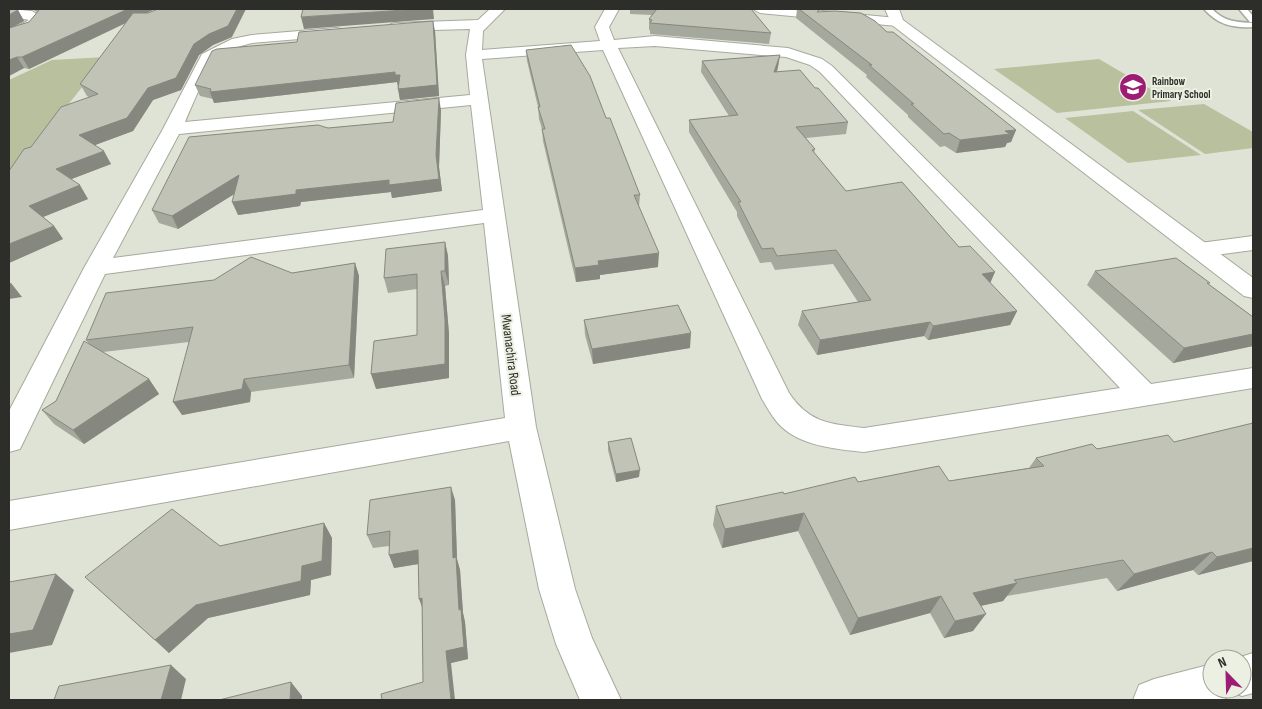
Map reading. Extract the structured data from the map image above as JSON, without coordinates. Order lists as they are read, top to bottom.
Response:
{
  "streets": {
    "street": ["Mwanachira Road"]
  },
  "places": {
    "school or university": ["Rainbow Primary School"]
  },
  "north": "top left"
}
